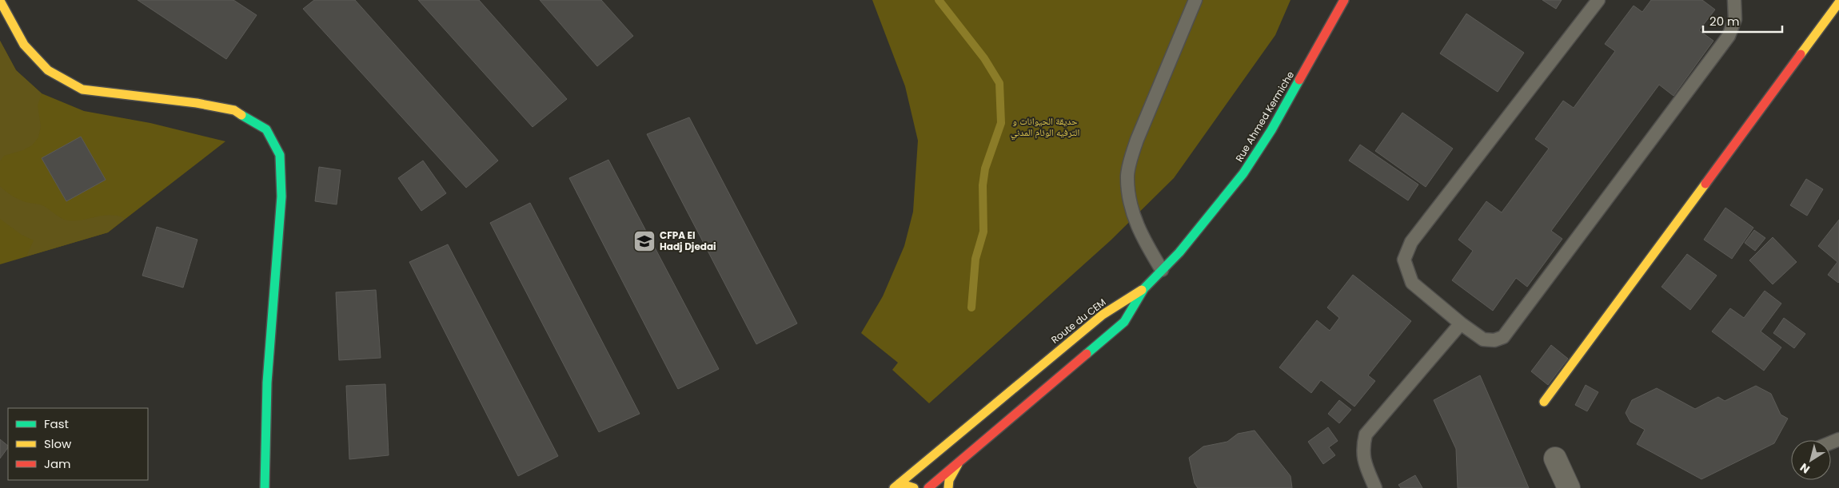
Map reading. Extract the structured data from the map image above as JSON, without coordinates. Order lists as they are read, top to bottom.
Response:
{
  "streets": {
    "main road": ["Rue Ahmed Kermiche", "Route du CEM"]
  },
  "crossings": [
    ["Rue Ahmed Kermiche", "Route du CEM"]
  ],
  "parks": ["حديقة الحيوانات و الترفيه الوئام المدني"],
  "places": {
    "school or university": ["CFPA El Hadj Djedai"]
  },
  "legend": ["Fast", "Slow", "Jam"],
  "scale_bar": "20 m",
  "north": "bottom left"
}
